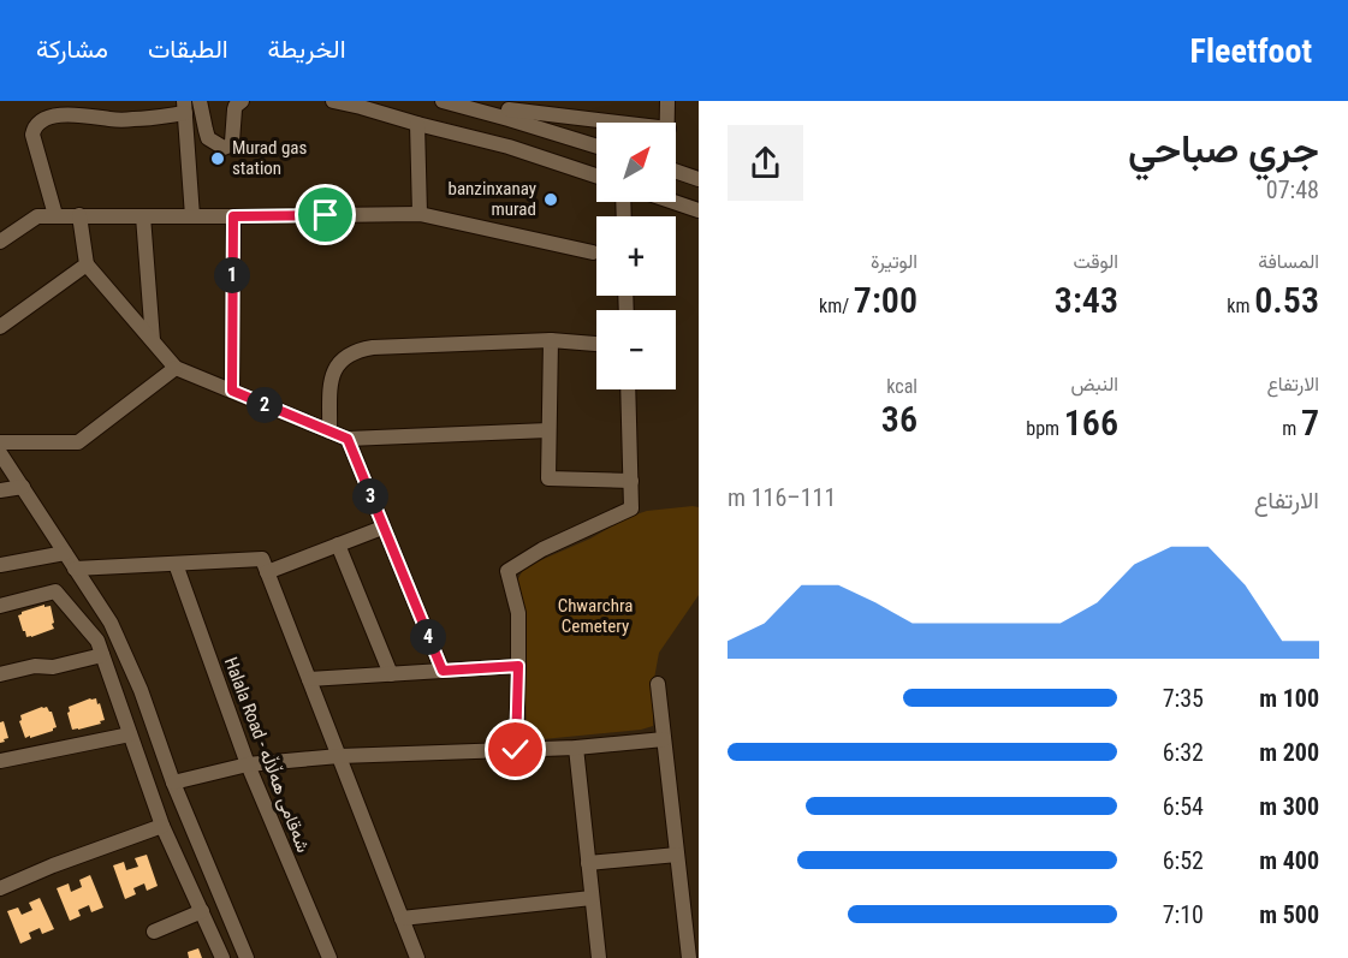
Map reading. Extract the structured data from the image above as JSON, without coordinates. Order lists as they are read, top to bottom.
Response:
{
  "streets": {
    "street": ["Halala Road - شەقامی هەڵاڵە"]
  },
  "parks": ["Chwarchra Cemetery"],
  "places": ["Murad gas station", "banzinxanay murad"],
  "north": "top right",
  "page": {
    "header": "Fleetfoot",
    "nav": ["الخريطة", "الطبقات", "مشاركة"],
    "heading": ["جري صباحي", "07:48"],
    "map_buttons": ["+", "−"],
    "stats": [
      ["المسافة", "0.53 km"],
      ["الوقت", "3:43"],
      ["الوتيرة", "7:00 /km"],
      ["الارتفاع", "7 m"],
      ["النبض", "166 bpm"],
      ["kcal", "36"]
    ],
    "pins": [
      "1",
      "2",
      "3",
      "4"
    ],
    "chart": ["الارتفاع", "111–116 m"],
    "list": [
      {
        "name": "100 m",
        "note": "7:35"
      },
      {
        "name": "200 m",
        "note": "6:32"
      },
      {
        "name": "300 m",
        "note": "6:54"
      },
      {
        "name": "400 m",
        "note": "6:52"
      },
      {
        "name": "500 m",
        "note": "7:10"
      }
    ]
  }
}
